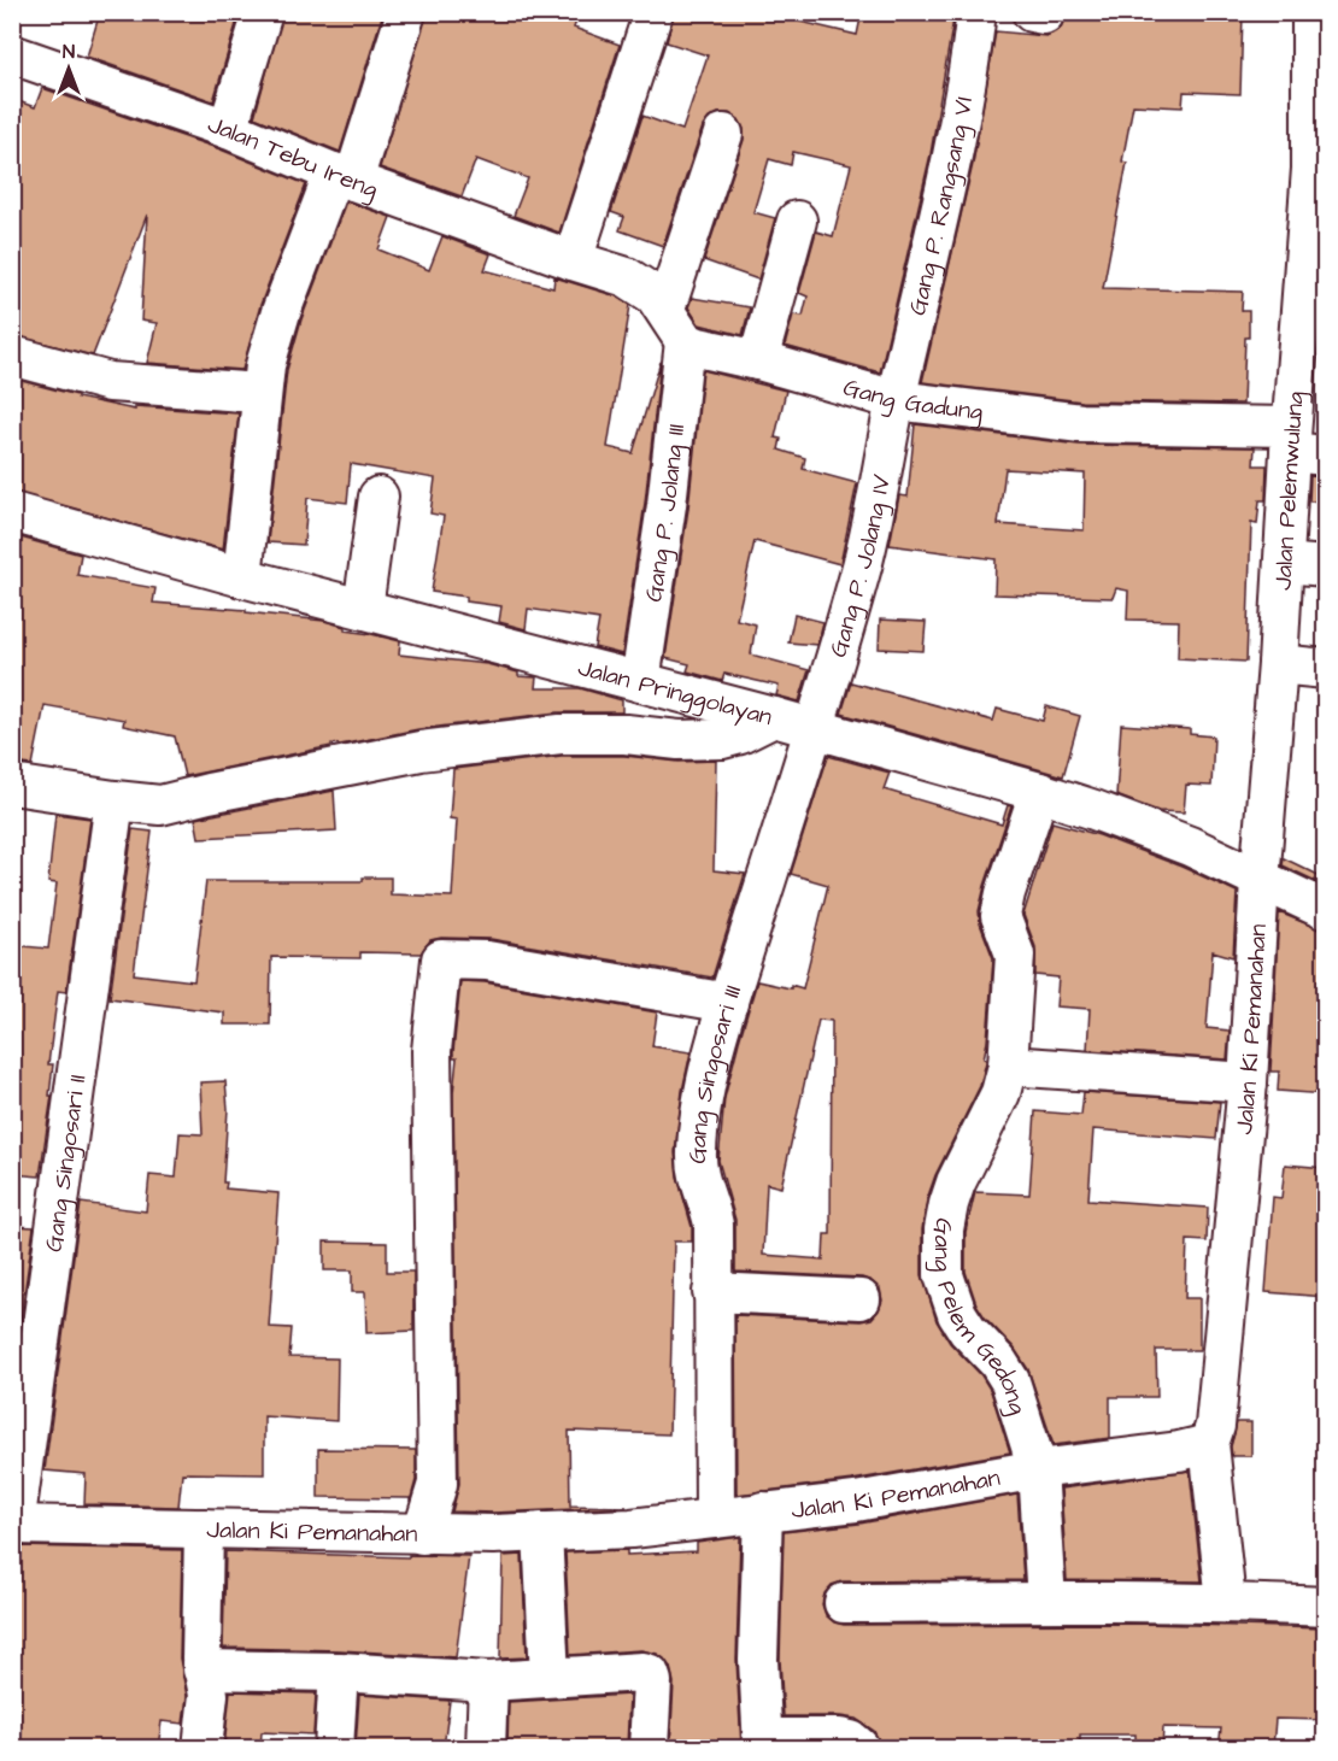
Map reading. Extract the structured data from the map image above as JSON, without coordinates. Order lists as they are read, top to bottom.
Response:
{
  "streets": {
    "street": [
      "Jalan Tebu Ireng",
      "Gang P. Rangsang VI",
      "Gang Gadung",
      "Jalan Pelemwulung",
      "Gang P. Jolang III",
      "Gang P. Jolang IV",
      "Jalan Pringgolayan",
      "Jalan Ki Pemanahan",
      "Gang Singosari III",
      "Gang Singosari II",
      "Gang Pelem Gedong"
    ]
  },
  "crossings": [
    ["Gang P. Rangsang VI", "Gang Gadung"],
    ["Gang P. Rangsang VI", "Gang P. Jolang IV"],
    ["Gang Gadung", "Jalan Pelemwulung"],
    ["Gang Gadung", "Gang P. Jolang III"],
    ["Gang Gadung", "Gang P. Jolang IV"],
    ["Jalan Pelemwulung", "Jalan Pringgolayan"],
    ["Jalan Pelemwulung", "Jalan Ki Pemanahan"],
    ["Gang P. Jolang III", "Jalan Pringgolayan"],
    ["Gang P. Jolang IV", "Jalan Pringgolayan"],
    ["Gang P. Jolang IV", "Gang Singosari III"],
    ["Jalan Pringgolayan", "Jalan Ki Pemanahan"],
    ["Jalan Pringgolayan", "Gang Singosari III"],
    ["Jalan Pringgolayan", "Gang Pelem Gedong"],
    ["Jalan Ki Pemanahan", "Gang Singosari III"],
    ["Jalan Ki Pemanahan", "Gang Singosari II"],
    ["Jalan Ki Pemanahan", "Gang Pelem Gedong"]
  ],
  "north": "top"
}
